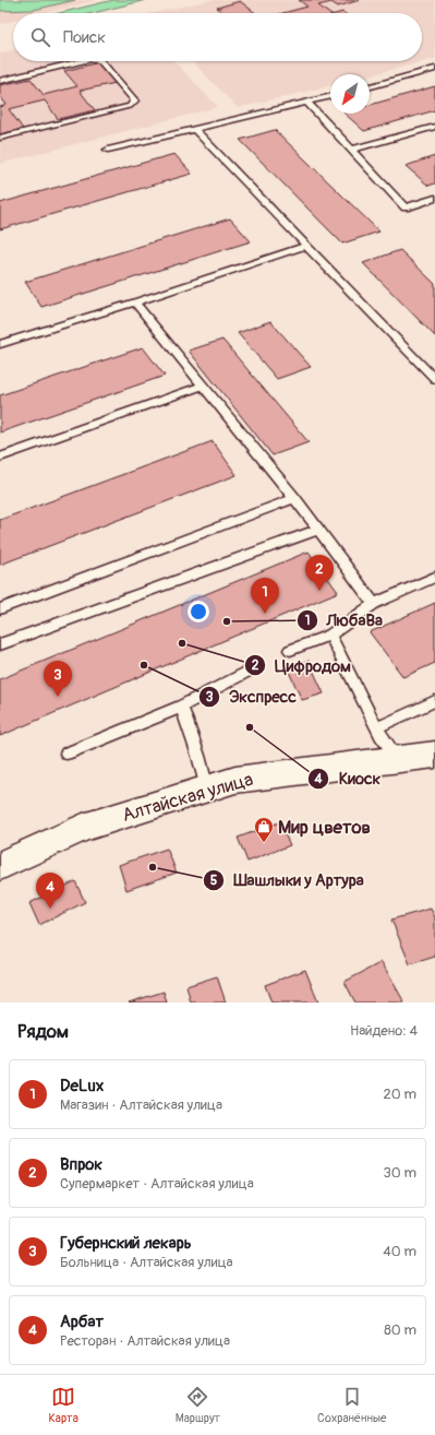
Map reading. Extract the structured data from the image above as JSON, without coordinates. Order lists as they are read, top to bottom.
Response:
{
  "streets": {
    "main road": ["Алтайская улица"]
  },
  "places": {
    "other": [
      "ЛюбаВа",
      "Цифродом",
      "Экспресс",
      "Киоск",
      "Шашлыки у Артура"
    ],
    "shop": ["Мир цветов"]
  },
  "north": "bottom left",
  "page": {
    "search": "Поиск",
    "pins": [
      "2",
      "1",
      "3",
      "4"
    ],
    "heading": ["Рядом", "Найдено: 4"],
    "list": [
      {
        "mark": "1",
        "name": "DeLux",
        "note": "Магазин · Алтайская улица",
        "value": "20 m"
      },
      {
        "mark": "2",
        "name": "Впрок",
        "note": "Супермаркет · Алтайская улица",
        "value": "30 m"
      },
      {
        "mark": "3",
        "name": "Губернский лекарь",
        "note": "Больница · Алтайская улица",
        "value": "40 m"
      },
      {
        "mark": "4",
        "name": "Арбат",
        "note": "Ресторан · Алтайская улица",
        "value": "80 m"
      }
    ],
    "nav": ["Карта", "Маршрут", "Сохранённые"]
  }
}
